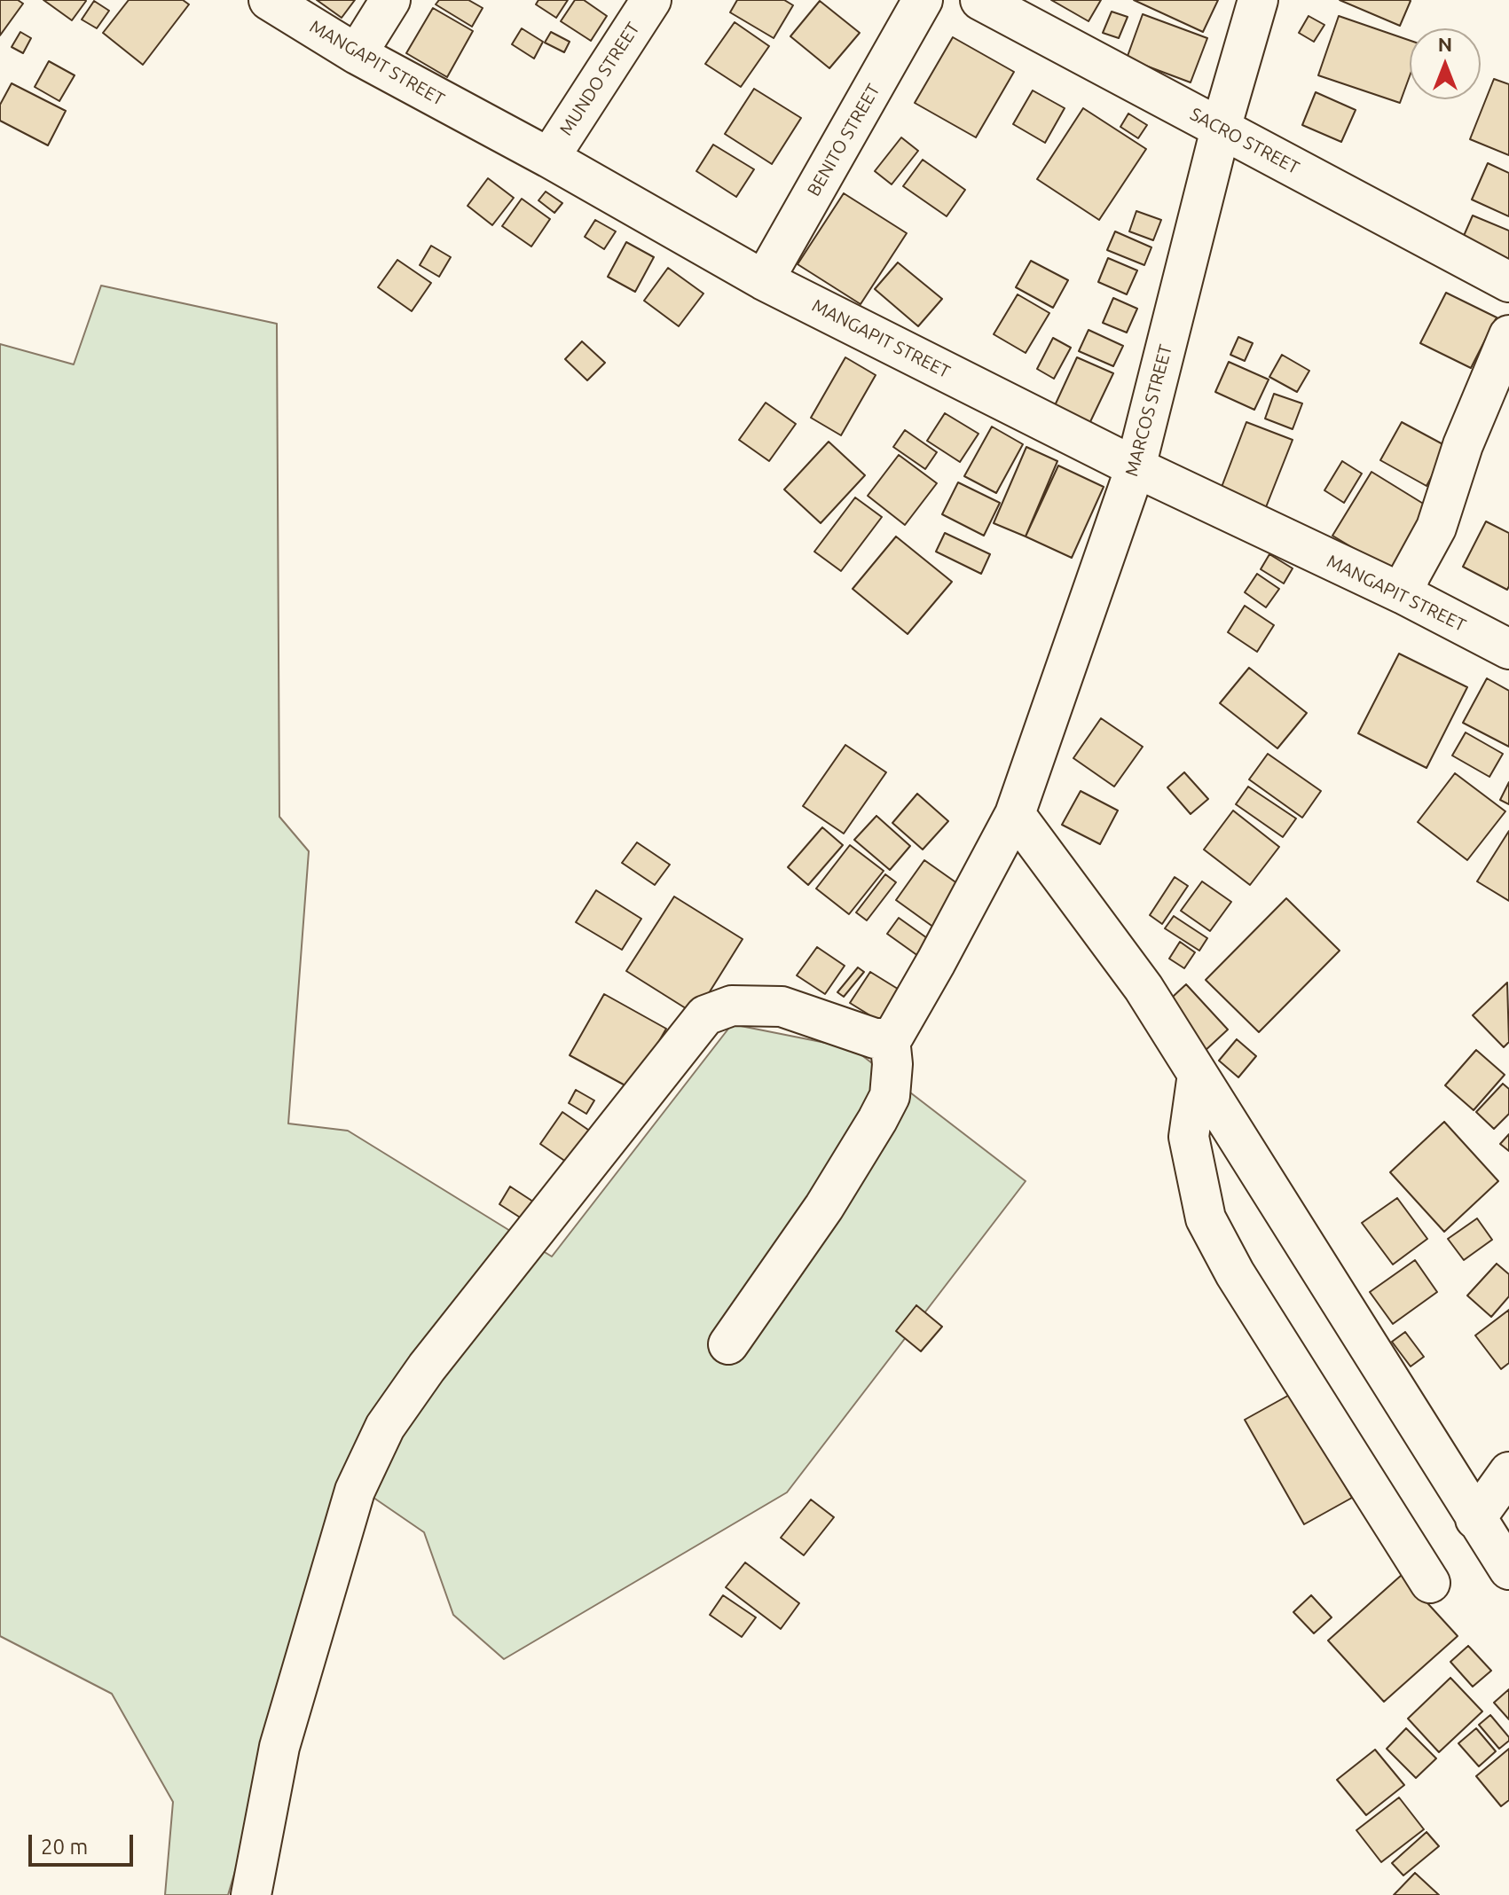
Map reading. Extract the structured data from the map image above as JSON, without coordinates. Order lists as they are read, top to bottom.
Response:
{
  "streets": {
    "street": [
      "MANGAPIT STREET",
      "MUNDO STREET",
      "BENITO STREET",
      "SACRO STREET",
      "MARCOS STREET"
    ]
  },
  "crossings": [
    ["MANGAPIT STREET", "MUNDO STREET"],
    ["MANGAPIT STREET", "BENITO STREET"],
    ["MANGAPIT STREET", "MARCOS STREET"],
    ["SACRO STREET", "MARCOS STREET"]
  ],
  "scale_bar": "20 m",
  "north": "top"
}
